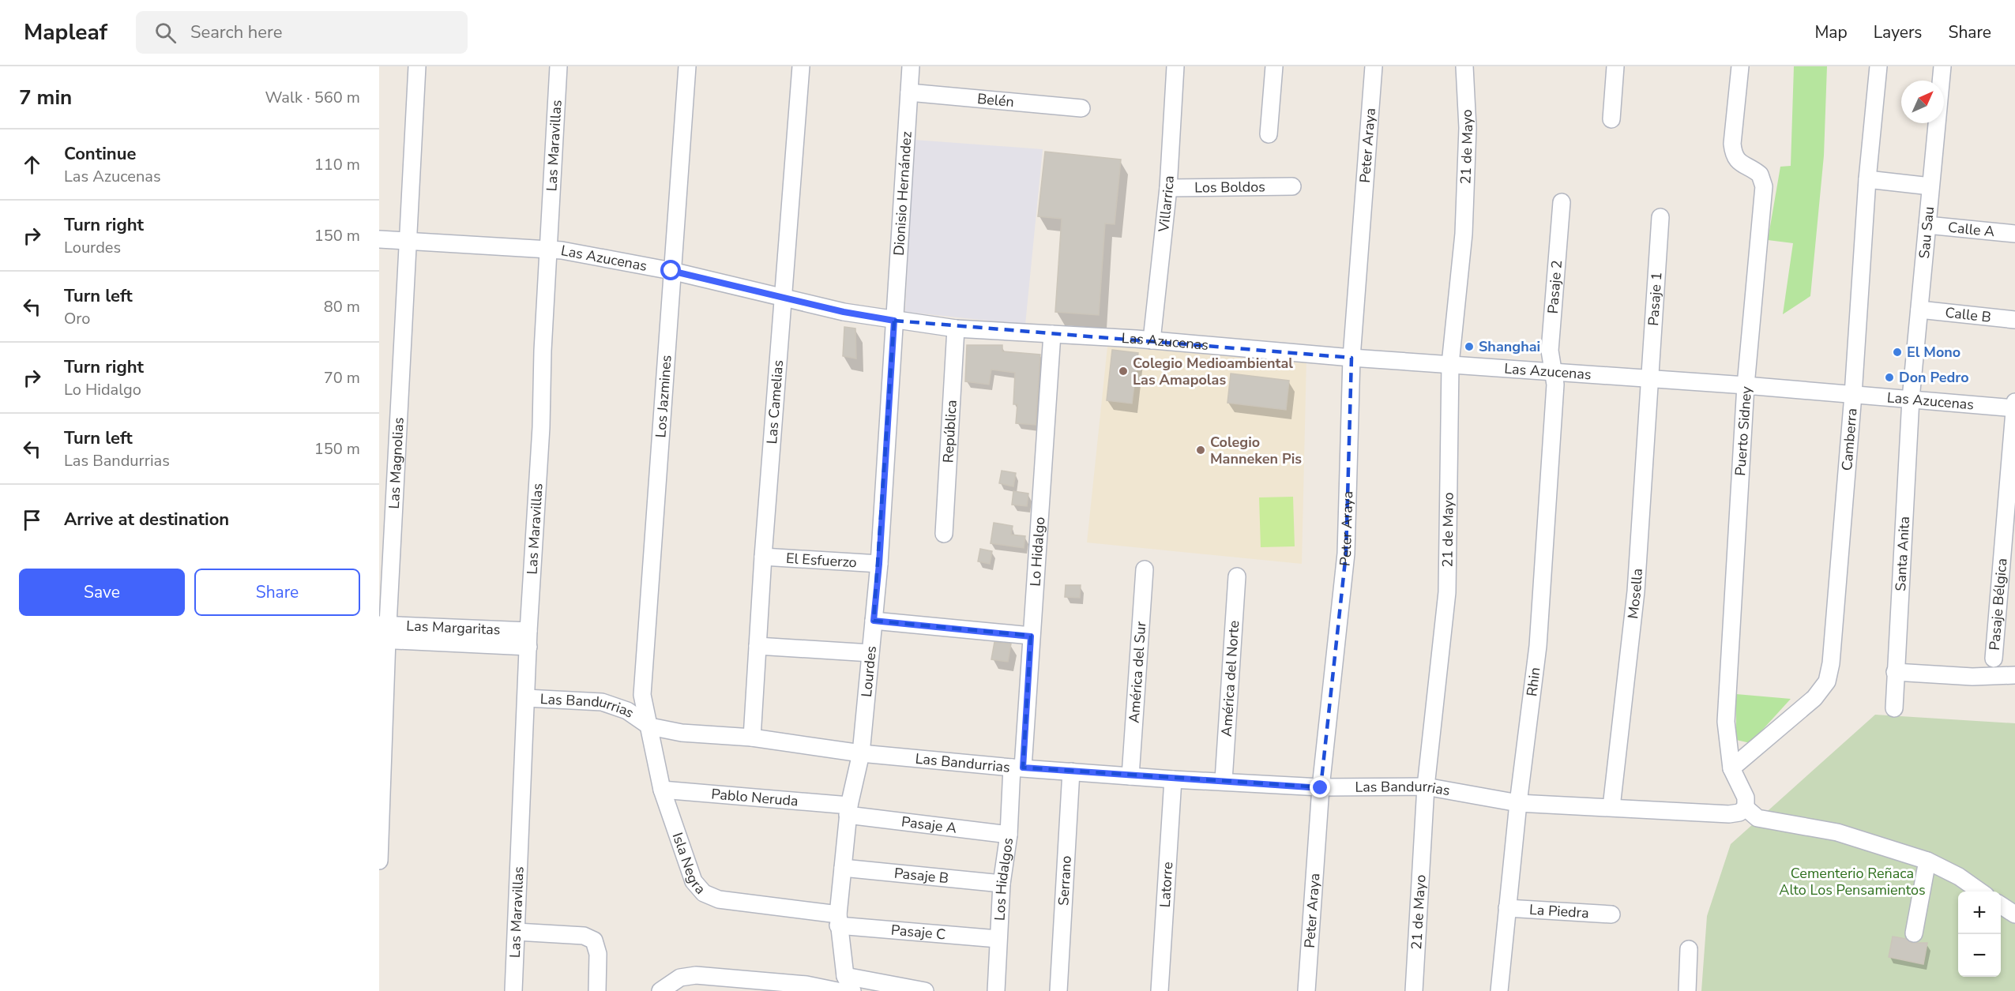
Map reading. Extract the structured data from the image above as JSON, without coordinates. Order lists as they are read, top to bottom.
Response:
{
  "streets": {
    "street": [
      "Belén",
      "Las Maravillas",
      "Peter Araya",
      "21 de Mayo",
      "Los Boldos",
      "Dionisio Hernández",
      "Villarrica",
      "Calle A",
      "Sau Sau",
      "Las Azucenas",
      "Pasaje 2",
      "Pasaje 1",
      "Calle B",
      "Los Jazmines",
      "Las Camelias",
      "República",
      "Puerto Sidney",
      "Camberra",
      "Las Magnolias",
      "Lo Hidalgo",
      "Santa Anita",
      "El Esfuerzo",
      "Mosella",
      "Pasaje Bélgica",
      "Las Margaritas",
      "Lourdes",
      "América del Sur",
      "América del Norte",
      "Rhin",
      "Las Bandurrias",
      "Pablo Neruda",
      "Pasaje A",
      "Isla Negra",
      "Pasaje B",
      "Los Hidalgos",
      "Serrano",
      "Latorre",
      "La Piedra",
      "Pasaje C"
    ]
  },
  "crossings": [
    ["Belén", "Dionisio Hernández"],
    ["Las Maravillas", "Las Azucenas"],
    ["Las Maravillas", "Las Margaritas"],
    ["Las Maravillas", "Las Bandurrias"],
    ["Peter Araya", "Las Azucenas"],
    ["Peter Araya", "Las Bandurrias"],
    ["21 de Mayo", "Las Azucenas"],
    ["21 de Mayo", "Las Bandurrias"],
    ["Los Boldos", "Villarrica"],
    ["Dionisio Hernández", "Las Azucenas"],
    ["Dionisio Hernández", "Lourdes"],
    ["Villarrica", "Las Azucenas"],
    ["Calle A", "Sau Sau"],
    ["Sau Sau", "Las Azucenas"],
    ["Sau Sau", "Calle B"],
    ["Sau Sau", "Santa Anita"],
    ["Las Azucenas", "Pasaje 2"],
    ["Las Azucenas", "Pasaje 1"],
    ["Las Azucenas", "Los Jazmines"],
    ["Las Azucenas", "Las Camelias"],
    ["Las Azucenas", "República"],
    ["Las Azucenas", "Puerto Sidney"],
    ["Las Azucenas", "Camberra"],
    ["Las Azucenas", "Las Magnolias"],
    ["Las Azucenas", "Lo Hidalgo"],
    ["Las Azucenas", "Santa Anita"],
    ["Las Azucenas", "Mosella"],
    ["Las Azucenas", "Pasaje Bélgica"],
    ["Las Azucenas", "Lourdes"],
    ["Las Azucenas", "Rhin"],
    ["Pasaje 2", "Rhin"],
    ["Pasaje 1", "Mosella"],
    ["Los Jazmines", "Las Bandurrias"],
    ["Los Jazmines", "Isla Negra"],
    ["Las Camelias", "El Esfuerzo"],
    ["Las Camelias", "Las Bandurrias"],
    ["Puerto Sidney", "Camberra"],
    ["Puerto Sidney", "Las Bandurrias"],
    ["Las Magnolias", "Las Margaritas"],
    ["Lo Hidalgo", "Las Bandurrias"],
    ["Lo Hidalgo", "Los Hidalgos"],
    ["El Esfuerzo", "Lourdes"],
    ["Mosella", "Las Bandurrias"],
    ["Lourdes", "Las Bandurrias"],
    ["Lourdes", "Pablo Neruda"],
    ["Lourdes", "Pasaje A"],
    ["Lourdes", "Isla Negra"],
    ["Lourdes", "Pasaje B"],
    ["Lourdes", "Pasaje C"],
    ["América del Sur", "Las Bandurrias"],
    ["América del Norte", "Las Bandurrias"],
    ["Rhin", "Las Bandurrias"],
    ["Rhin", "La Piedra"],
    ["Las Bandurrias", "Isla Negra"],
    ["Las Bandurrias", "Los Hidalgos"],
    ["Las Bandurrias", "Serrano"],
    ["Las Bandurrias", "Latorre"],
    ["Pablo Neruda", "Pasaje A"],
    ["Pablo Neruda", "Isla Negra"],
    ["Pasaje A", "Los Hidalgos"],
    ["Isla Negra", "Pasaje C"],
    ["Pasaje B", "Los Hidalgos"],
    ["Los Hidalgos", "Pasaje C"]
  ],
  "parks": ["Cementerio Reñaca Alto Los Pensamientos"],
  "places": [
    "Shanghai",
    "El Mono",
    "Colegio Medioambiental Las Amapolas",
    "Don Pedro",
    "Colegio Manneken Pis"
  ],
  "north": "top right",
  "page": {
    "header": "Mapleaf",
    "search": "Search here",
    "nav": ["Map", "Layers", "Share"],
    "heading": ["7 min", "Walk · 560 m"],
    "list": [
      ["Continue", "Las Azucenas", "110 m"],
      ["Turn right", "Lourdes", "150 m"],
      ["Turn left", "Oro", "80 m"],
      ["Turn right", "Lo Hidalgo", "70 m"],
      ["Turn left", "Las Bandurrias", "150 m"],
      "Arrive at destination"
    ],
    "buttons": ["Save", "Share"],
    "map_buttons": ["+", "−"]
  }
}
